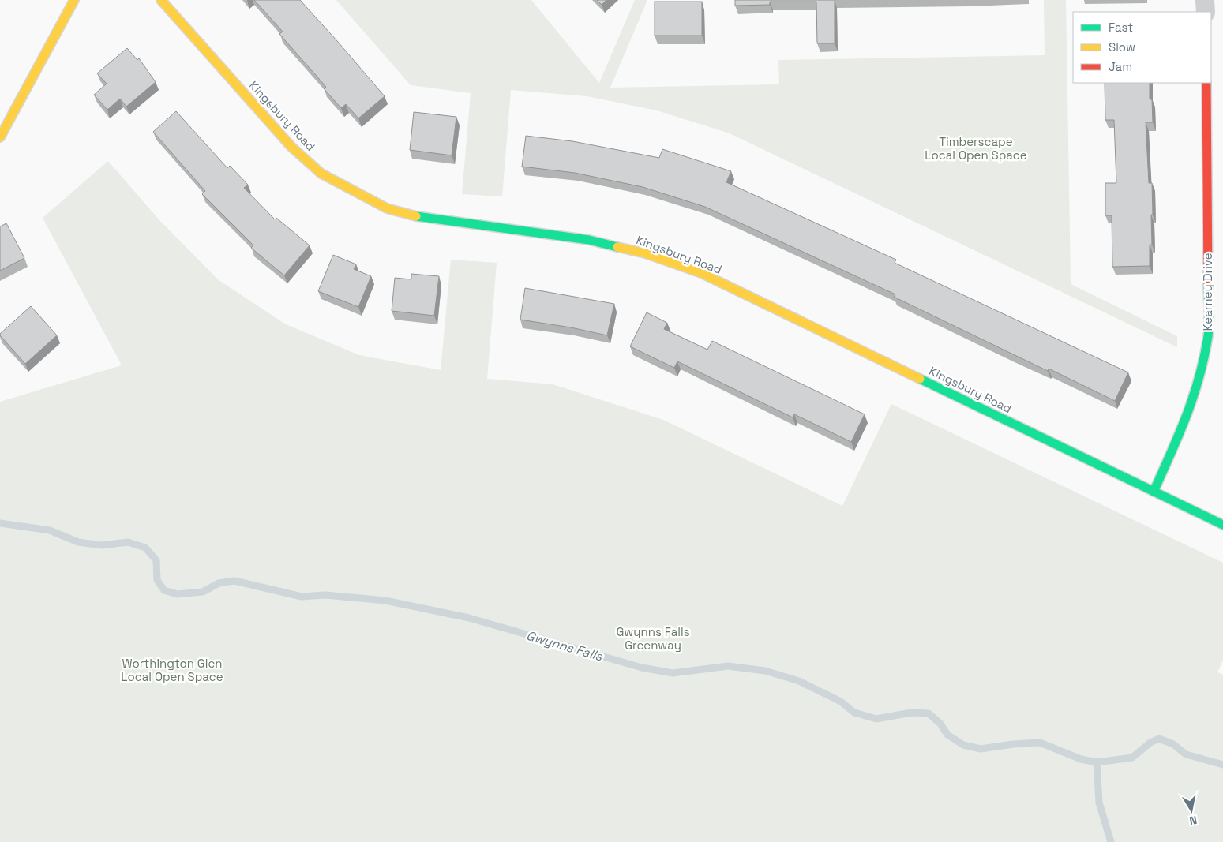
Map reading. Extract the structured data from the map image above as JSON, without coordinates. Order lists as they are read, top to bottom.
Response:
{
  "streets": {
    "street": ["Kingsbury Road", "Kearney Drive"]
  },
  "crossings": [
    ["Kingsbury Road", "Kearney Drive"]
  ],
  "water": ["Gwynns Falls"],
  "parks": ["Timberscape Local Open Space", "Gwynns Falls Greenway", "Worthington Glen Local Open Space"],
  "legend": ["Fast", "Slow", "Jam"],
  "north": "bottom"
}
